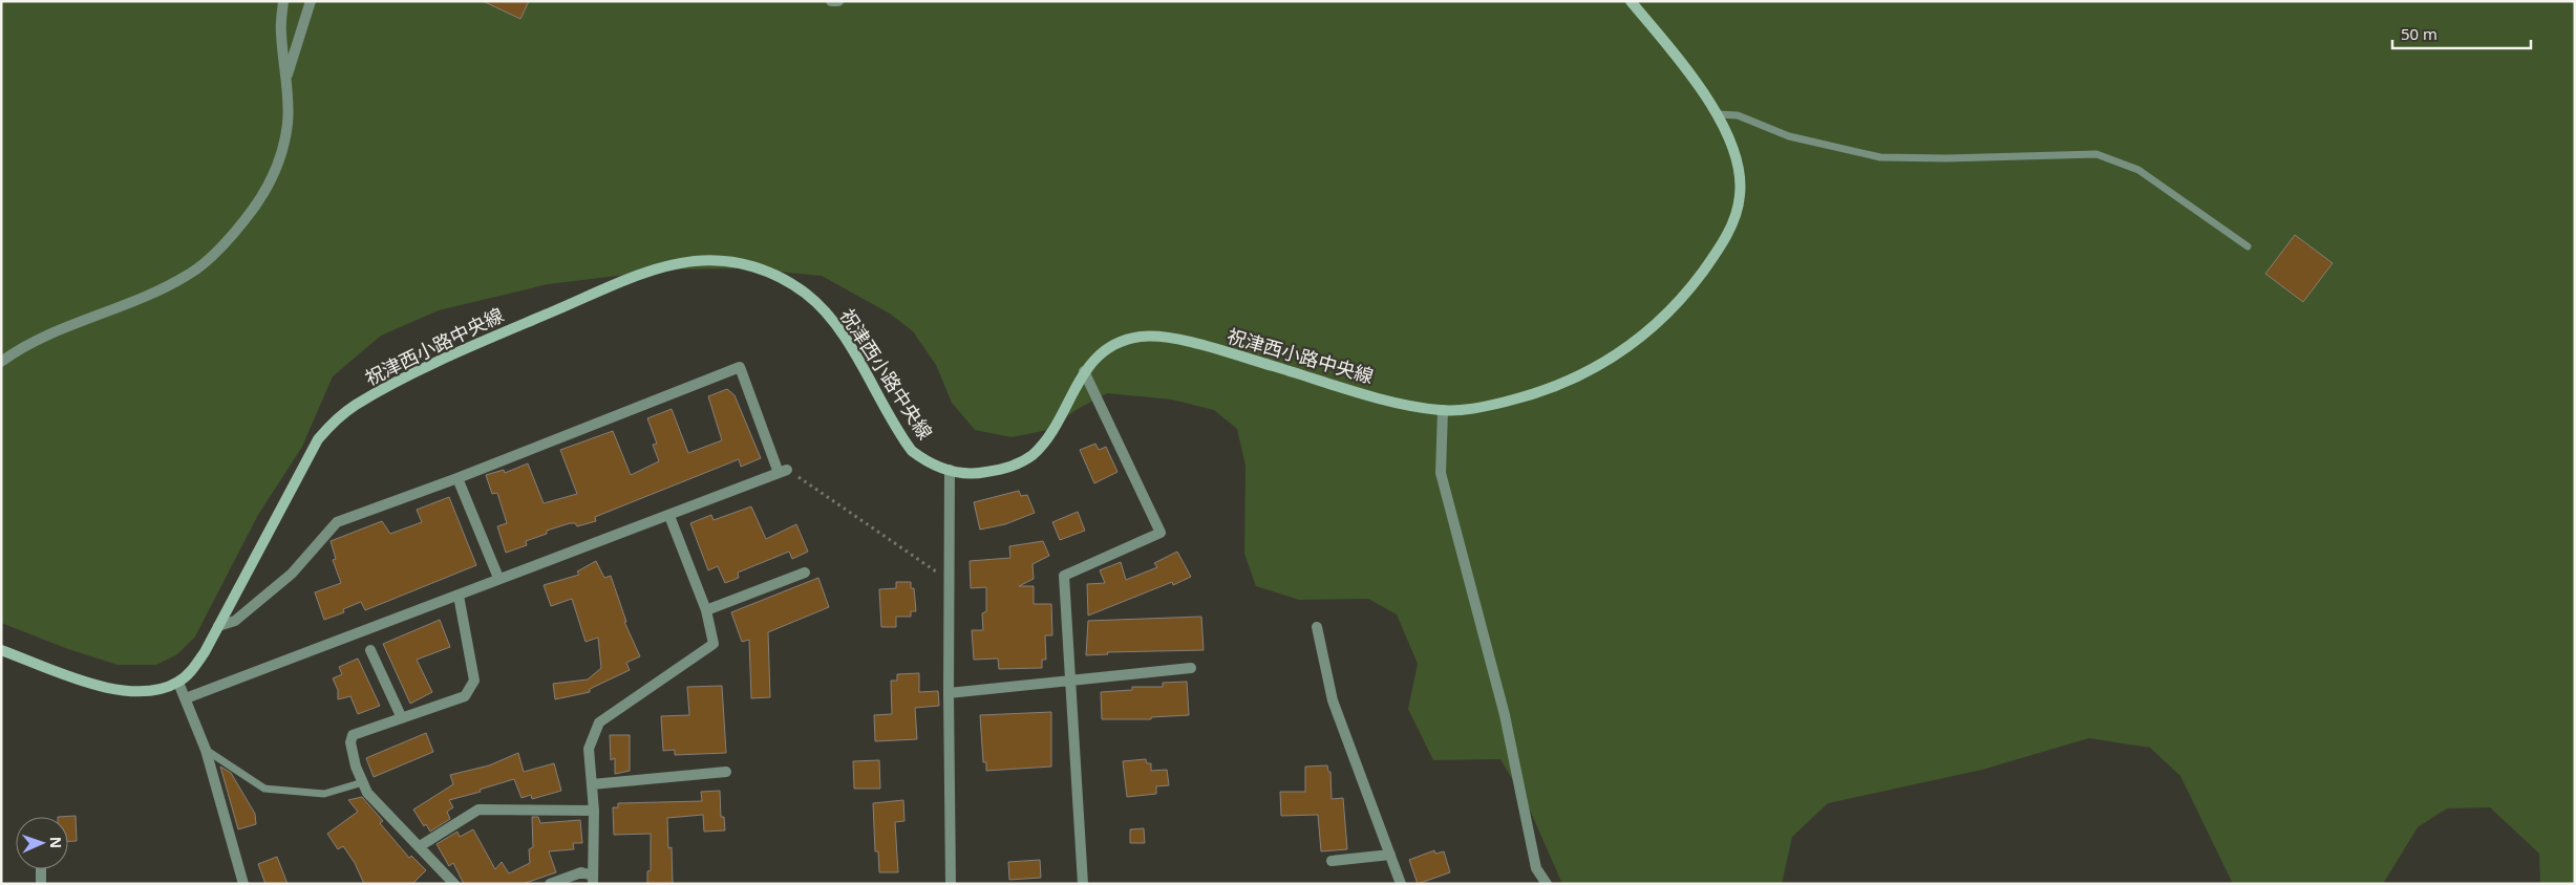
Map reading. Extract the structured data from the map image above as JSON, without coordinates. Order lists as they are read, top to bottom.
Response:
{
  "streets": {
    "main road": ["祝津西小路中央線"]
  },
  "scale_bar": "50 m",
  "north": "right"
}
